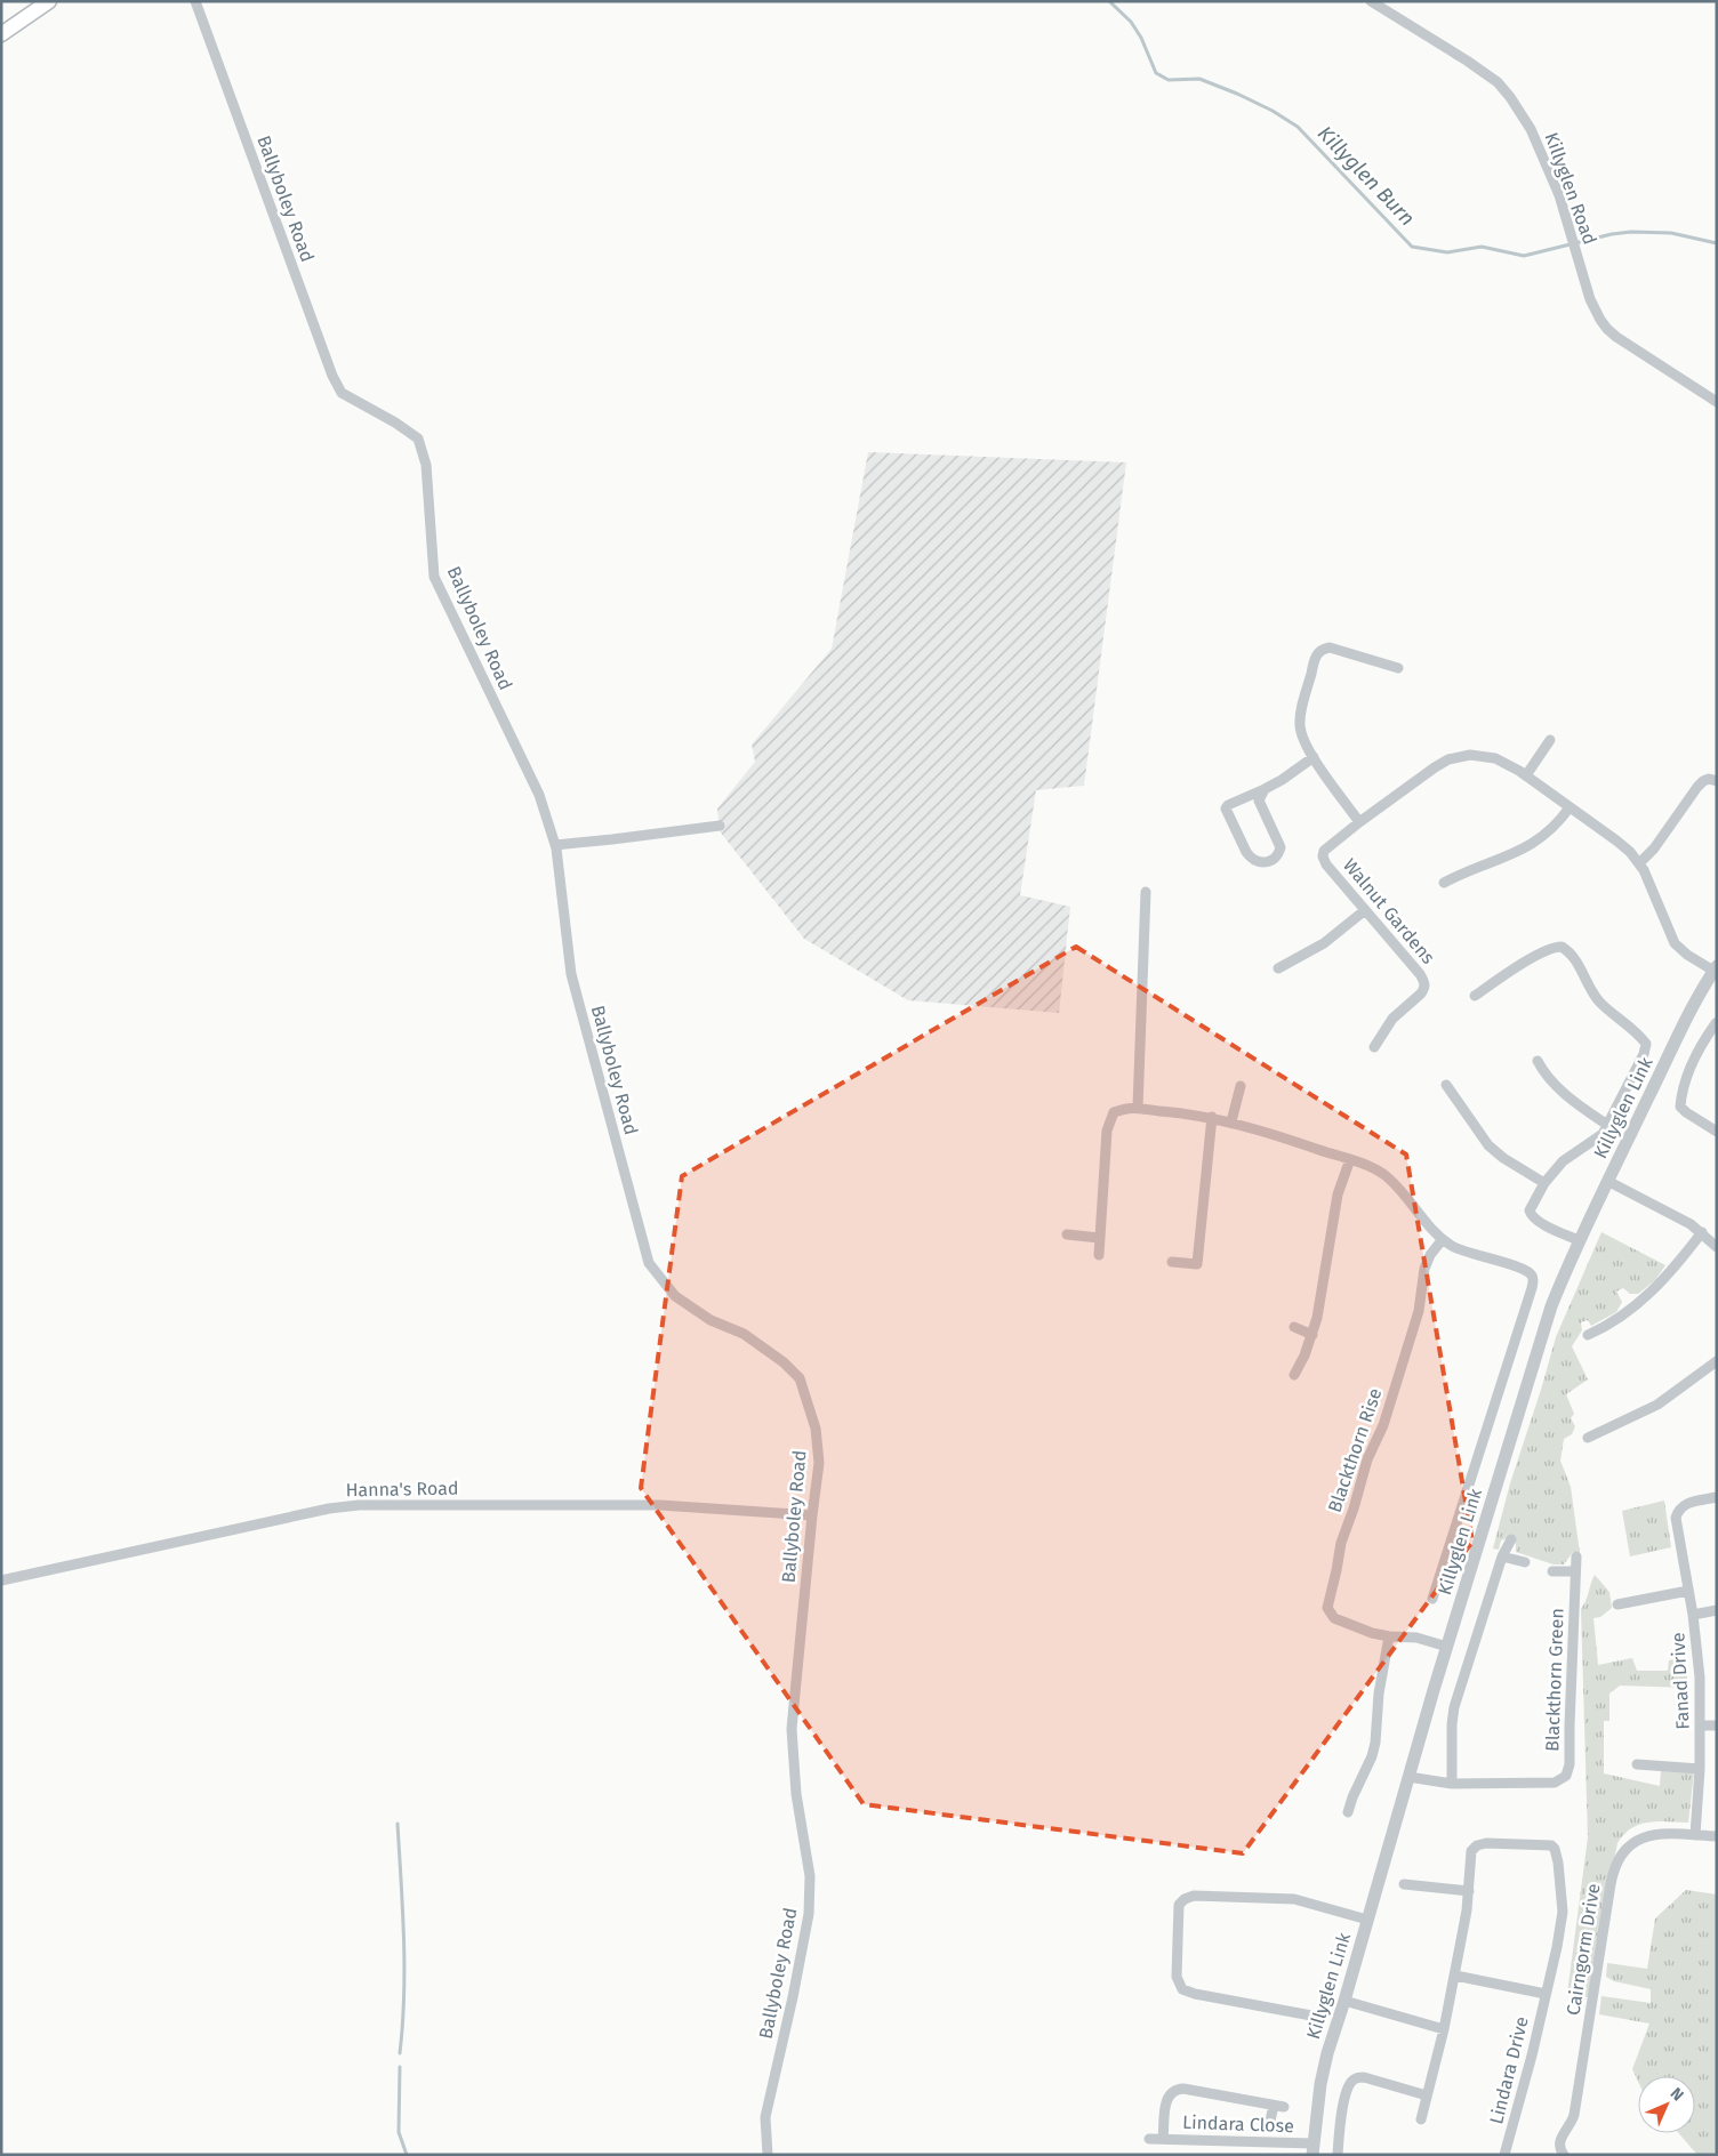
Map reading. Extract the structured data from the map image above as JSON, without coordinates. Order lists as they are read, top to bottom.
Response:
{
  "streets": {
    "street": [
      "Killyglen Road",
      "Ballyboley Road",
      "Walnut Gardens",
      "Killyglen Link",
      "Blackthorn Rise",
      "Hanna's Road",
      "Blackthorn Green",
      "Fanad Drive",
      "Cairngorm Drive",
      "Lindara Drive",
      "Lindara Close"
    ]
  },
  "crossings": [
    ["Ballyboley Road", "Hanna's Road"],
    ["Walnut Gardens", "Killyglen Link"],
    ["Killyglen Link", "Blackthorn Rise"],
    ["Killyglen Link", "Blackthorn Green"],
    ["Killyglen Link", "Lindara Close"],
    ["Fanad Drive", "Cairngorm Drive"]
  ],
  "water": ["Killyglen Burn"],
  "north": "top right"
}
